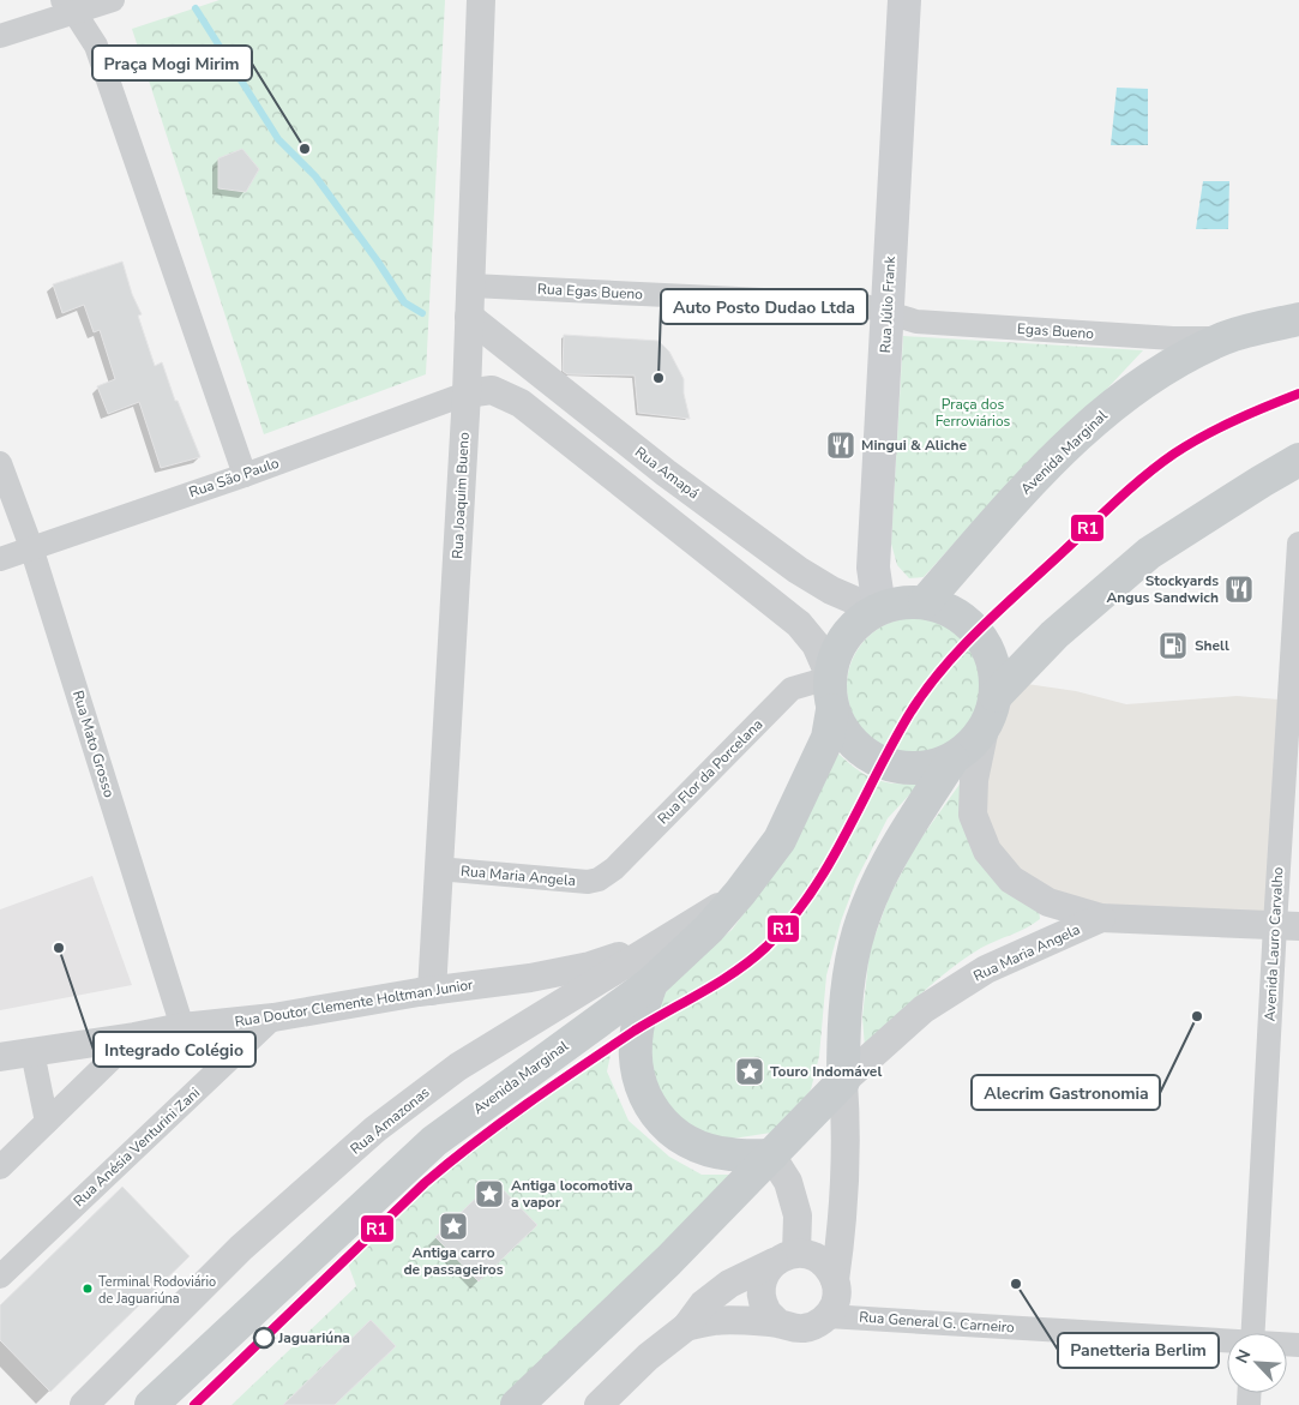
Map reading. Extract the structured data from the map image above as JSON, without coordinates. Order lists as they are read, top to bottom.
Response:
{
  "streets": {
    "main road": ["Rua Júlio Frank", "Avenida Marginal"],
    "street": [
      "Rua Egas Bueno",
      "Egas Bueno",
      "Rua Amapá",
      "Rua São Paulo",
      "Rua Joaquim Bueno",
      "Rua Mato Grosso",
      "Rua Flor da Porcelana",
      "Rua Maria Angela",
      "Avenida Lauro Carvalho",
      "Rua Doutor Clemente Holtman Junior",
      "Rua Amazonas",
      "Rua Anésia Venturini Zani",
      "Rua General G. Carneiro"
    ]
  },
  "crossings": [
    ["Rua Egas Bueno", "Rua Júlio Frank"],
    ["Rua Egas Bueno", "Egas Bueno"],
    ["Rua Egas Bueno", "Rua Joaquim Bueno"],
    ["Rua Júlio Frank", "Egas Bueno"],
    ["Rua Júlio Frank", "Avenida Marginal"],
    ["Rua Júlio Frank", "Rua Amapá"],
    ["Rua Júlio Frank", "Rua Flor da Porcelana"],
    ["Rua Júlio Frank", "Rua Maria Angela"],
    ["Egas Bueno", "Avenida Marginal"],
    ["Avenida Marginal", "Rua Amapá"],
    ["Avenida Marginal", "Rua Flor da Porcelana"],
    ["Avenida Marginal", "Rua Maria Angela"],
    ["Avenida Marginal", "Rua Amazonas"],
    ["Rua Amapá", "Rua Joaquim Bueno"],
    ["Rua Amapá", "Rua Flor da Porcelana"],
    ["Rua Amapá", "Rua Maria Angela"],
    ["Rua São Paulo", "Rua Joaquim Bueno"],
    ["Rua São Paulo", "Rua Mato Grosso"],
    ["Rua Joaquim Bueno", "Rua Maria Angela"],
    ["Rua Joaquim Bueno", "Rua Doutor Clemente Holtman Junior"],
    ["Rua Mato Grosso", "Rua Doutor Clemente Holtman Junior"],
    ["Rua Flor da Porcelana", "Rua Maria Angela"],
    ["Rua Maria Angela", "Avenida Lauro Carvalho"],
    ["Rua Doutor Clemente Holtman Junior", "Rua Amazonas"],
    ["Rua Doutor Clemente Holtman Junior", "Rua Anésia Venturini Zani"]
  ],
  "parks": ["Praça dos Ferroviários"],
  "places": {
    "other": [
      "Praça Mogi Mirim",
      "Auto Posto Dudao Ltda",
      "Integrado Colégio",
      "Alecrim Gastronomia",
      "Panetteria Berlim",
      "Terminal Rodoviário de Jaguariúna",
      "Jaguariúna"
    ],
    "restaurant": ["Mingui & Aliche", "Stockyards Angus Sandwich"],
    "fuel station": ["Shell"],
    "place": ["Touro Indomável", "Antiga locomotiva a vapor", "Antiga carro de passageiros"]
  },
  "lines": ["transit line R1"],
  "north": "top left"
}
